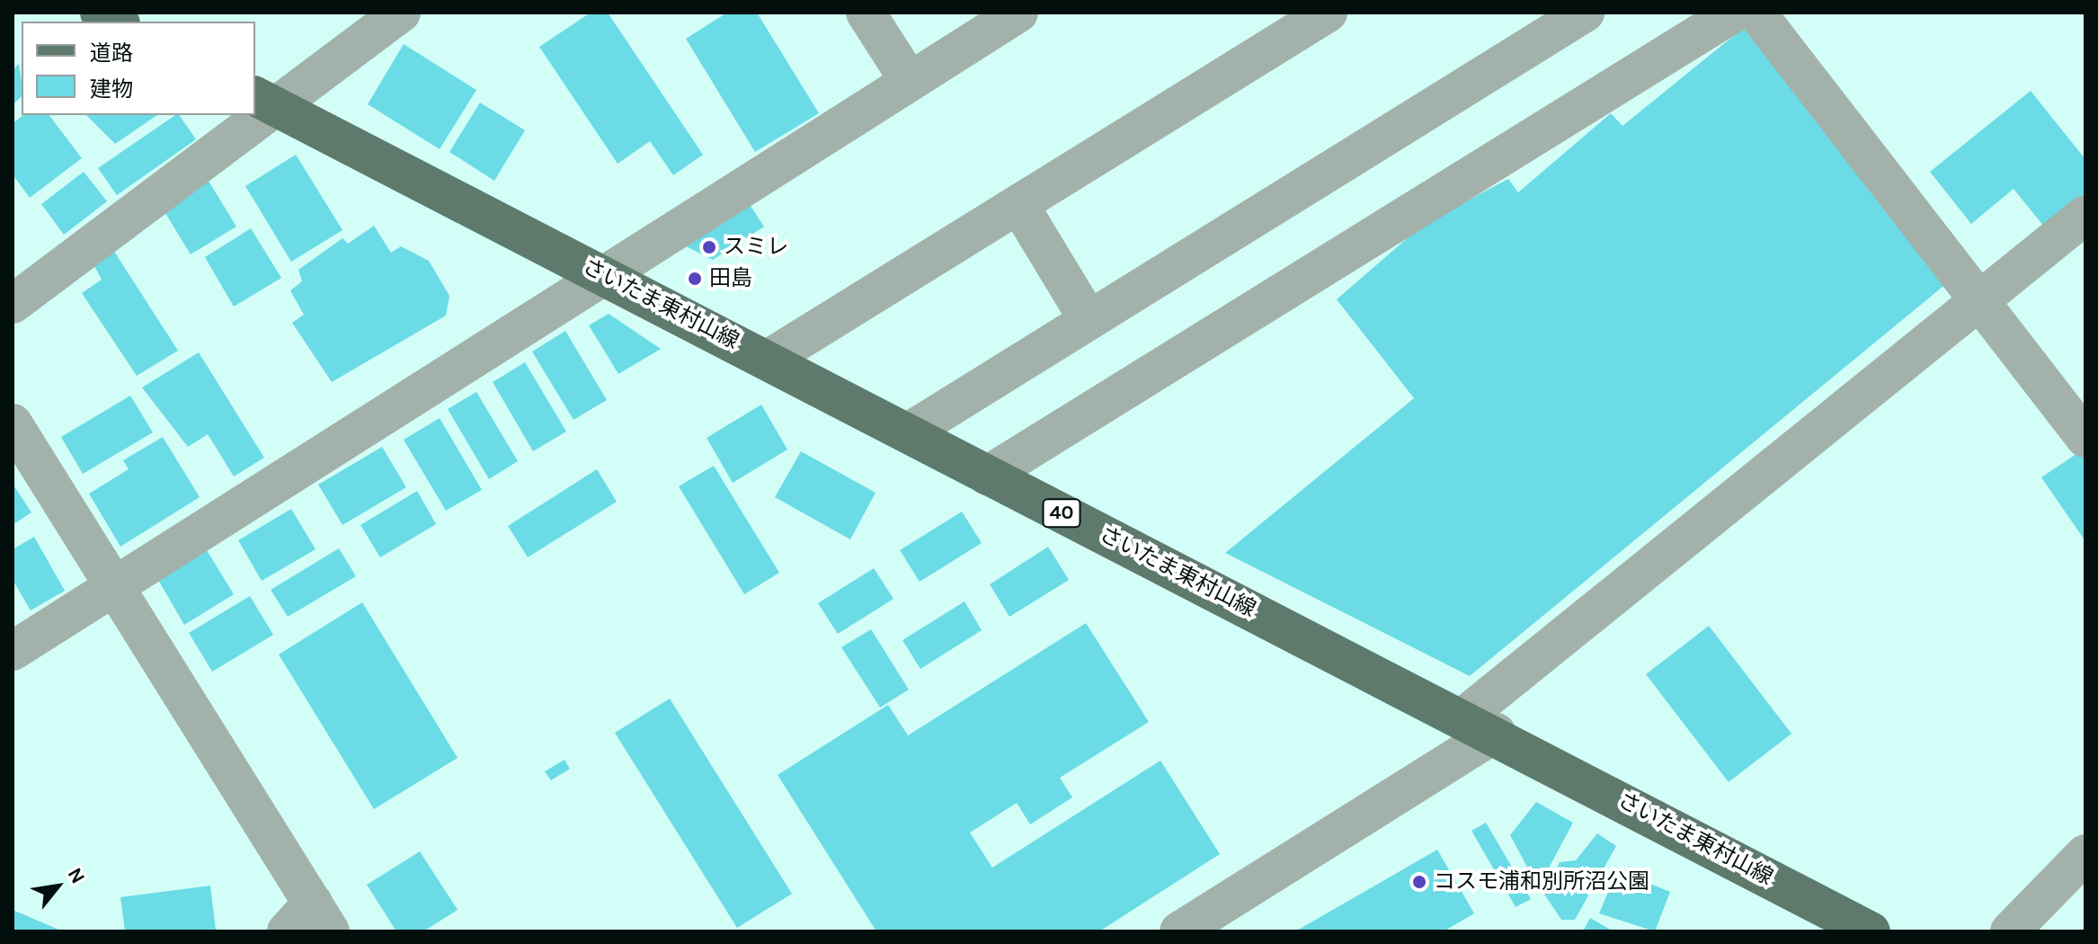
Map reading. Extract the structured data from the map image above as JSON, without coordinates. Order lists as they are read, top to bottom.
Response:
{
  "streets": {
    "main road": ["さいたま東村山線", "40"]
  },
  "places": ["スミレ", "田島", "コスモ浦和別所沼公園"],
  "legend": ["道路", "建物"],
  "north": "top right"
}
